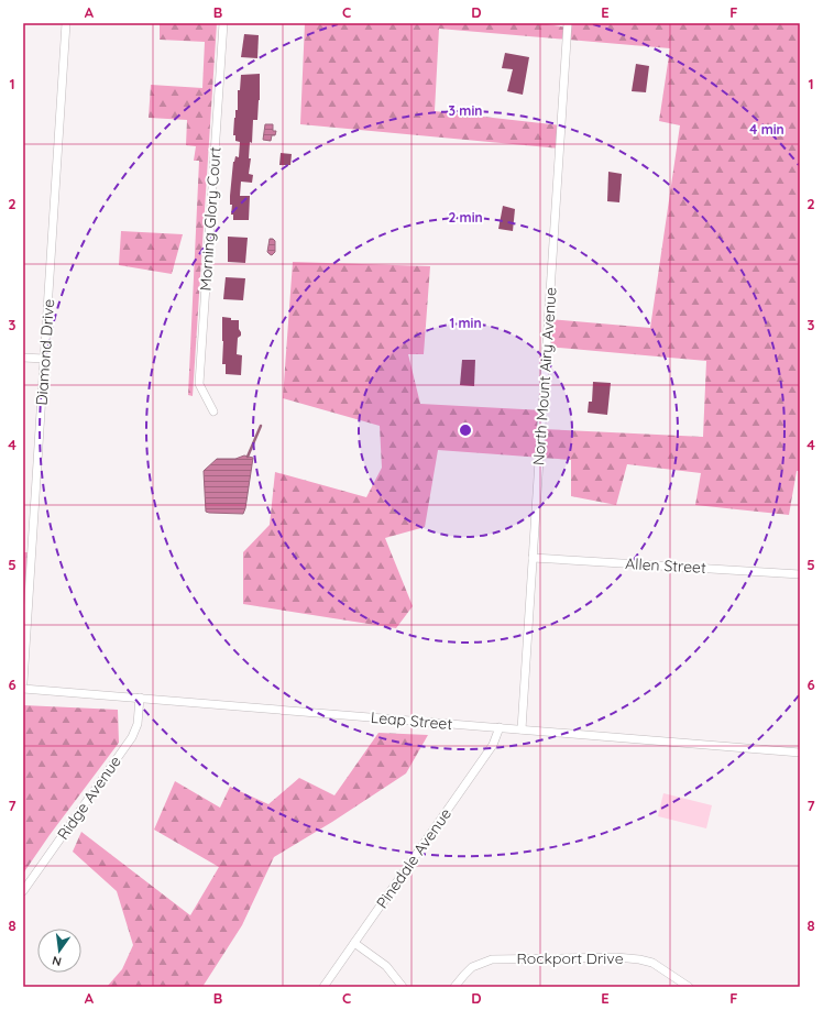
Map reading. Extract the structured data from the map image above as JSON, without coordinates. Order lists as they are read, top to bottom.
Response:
{
  "streets": {
    "street": [
      "Morning Glory Court",
      "Diamond Drive",
      "North Mount Airy Avenue",
      "Allen Street",
      "Leap Street",
      "Ridge Avenue",
      "Pinedale Avenue",
      "Rockport Drive"
    ]
  },
  "crossings": [
    ["North Mount Airy Avenue", "Allen Street"],
    ["North Mount Airy Avenue", "Leap Street"],
    ["Leap Street", "Ridge Avenue"],
    ["Leap Street", "Pinedale Avenue"]
  ],
  "north": "bottom",
  "grid": {
    "columns": [
      "A",
      "B",
      "C",
      "D",
      "E",
      "F"
    ],
    "rows": [
      "1",
      "2",
      "3",
      "4",
      "5",
      "6",
      "7",
      "8"
    ]
  },
  "rings": [
    "3 min",
    "4 min",
    "2 min",
    "1 min"
  ]
}
